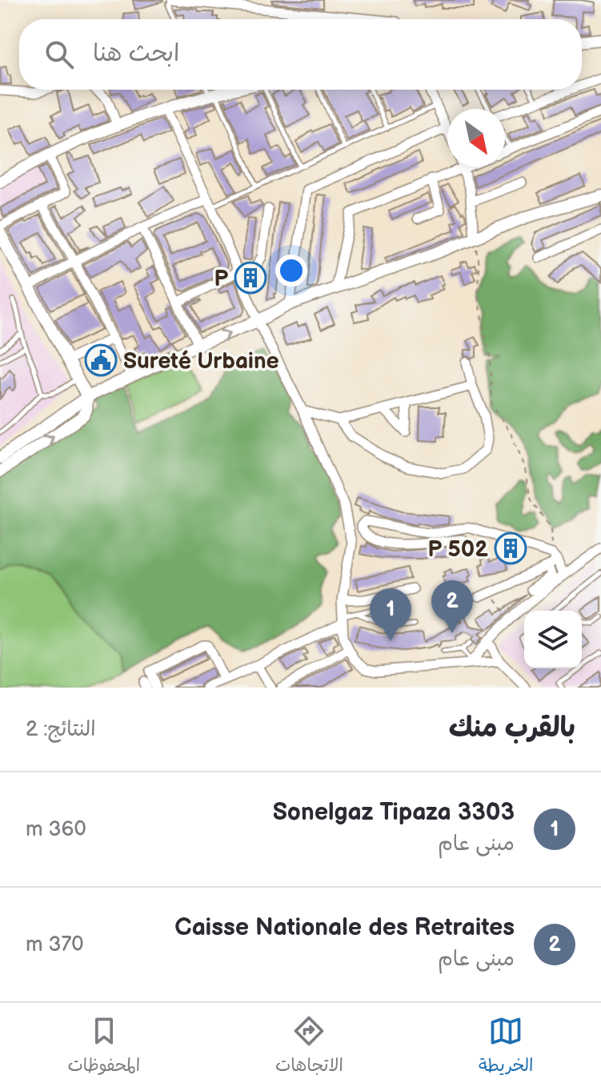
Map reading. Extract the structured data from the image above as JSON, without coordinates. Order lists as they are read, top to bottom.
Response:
{
  "places": {
    "building": ["P", "P 502"],
    "public building": ["Sureté Urbaine"]
  },
  "north": "bottom right",
  "page": {
    "search": "ابحث هنا",
    "pins": ["2", "1"],
    "heading": ["بالقرب منك", "النتائج: 2"],
    "list": [
      {
        "mark": "1",
        "name": "Sonelgaz Tipaza 3303",
        "note": "مبنى عام",
        "value": "360 m"
      },
      {
        "mark": "2",
        "name": "Caisse Nationale des Retraites",
        "note": "مبنى عام",
        "value": "370 m"
      }
    ],
    "nav": ["الخريطة", "الاتجاهات", "المحفوظات"]
  }
}
